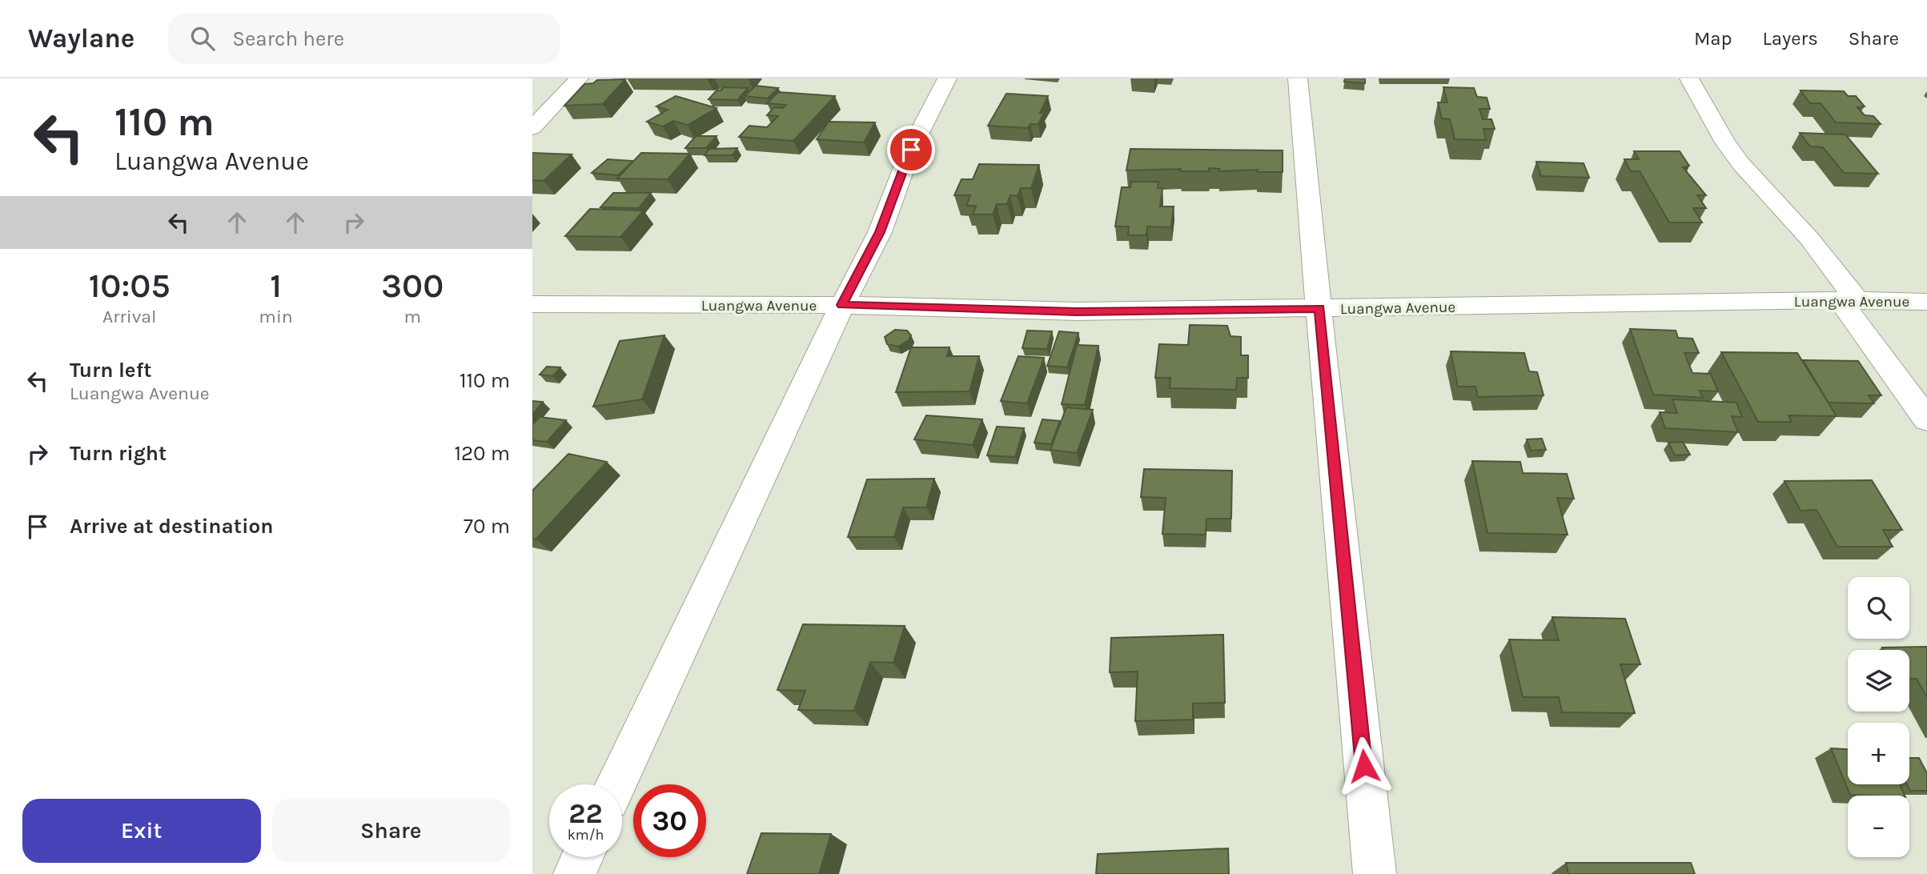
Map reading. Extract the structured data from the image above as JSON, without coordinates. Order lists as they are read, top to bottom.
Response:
{
  "streets": {
    "street": ["Luangwa Avenue"]
  },
  "page": {
    "header": "Waylane",
    "search": "Search here",
    "nav": ["Map", "Layers", "Share"],
    "turn": ["110 m", "Luangwa Avenue"],
    "eta": [
      "10:05",
      "Arrival",
      "1",
      "min",
      "300",
      "m"
    ],
    "list": [
      {
        "name": "Turn left",
        "note": "Luangwa Avenue",
        "value": "110 m"
      },
      {
        "name": "Turn right",
        "value": "120 m"
      },
      {
        "name": "Arrive at destination",
        "value": "70 m"
      }
    ],
    "map_buttons": ["+", "−"],
    "speed": "22 km/h",
    "limit": "30",
    "buttons": ["Exit", "Share"]
  }
}
